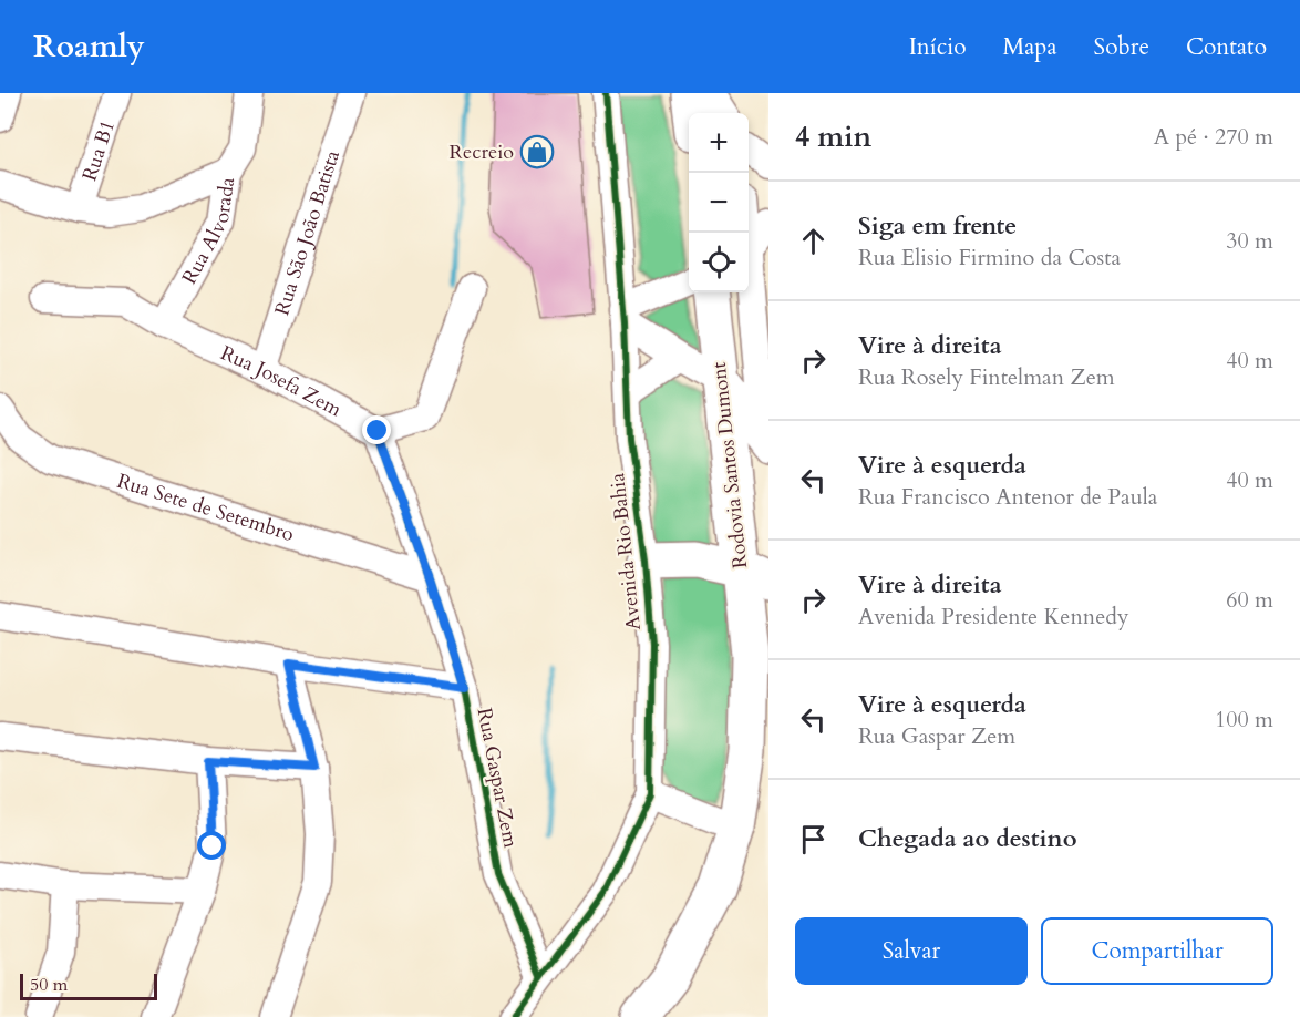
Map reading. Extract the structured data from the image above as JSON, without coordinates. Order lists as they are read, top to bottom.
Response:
{
  "streets": {
    "highway": ["Rodovia Santos Dumont"],
    "street": [
      "Rua B1",
      "Rua Alvorada",
      "Rua São João Batista",
      "Rua Josefa Zem",
      "Rua Sete de Setembro",
      "Avenida Rio Bahia",
      "Rua Gaspar Zem"
    ]
  },
  "crossings": [
    ["Rua Alvorada", "Rua Josefa Zem"],
    ["Rua São João Batista", "Rua Josefa Zem"],
    ["Rua Josefa Zem", "Rua Gaspar Zem"],
    ["Rua Sete de Setembro", "Rua Gaspar Zem"],
    ["Avenida Rio Bahia", "Rua Gaspar Zem"]
  ],
  "places": {
    "shop": ["Recreio"]
  },
  "scale_bar": "50 m",
  "page": {
    "header": "Roamly",
    "nav": [
      "Início",
      "Mapa",
      "Sobre",
      "Contato"
    ],
    "heading": ["4 min", "A pé · 270 m"],
    "map_buttons": ["+", "−"],
    "list": [
      ["Siga em frente", "Rua Elisio Firmino da Costa", "30 m"],
      ["Vire à direita", "Rua Rosely Fintelman Zem", "40 m"],
      ["Vire à esquerda", "Rua Francisco Antenor de Paula", "40 m"],
      ["Vire à direita", "Avenida Presidente Kennedy", "60 m"],
      ["Vire à esquerda", "Rua Gaspar Zem", "100 m"],
      "Chegada ao destino"
    ],
    "buttons": ["Salvar", "Compartilhar"],
    "scale": "50 m"
  }
}
